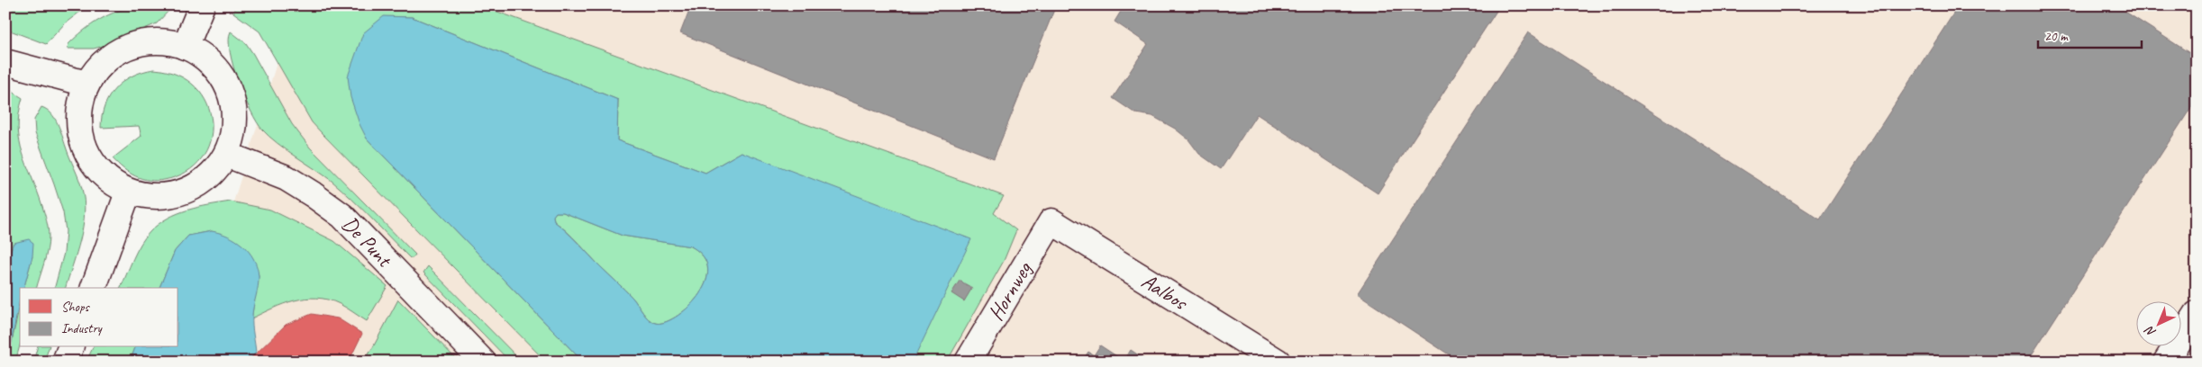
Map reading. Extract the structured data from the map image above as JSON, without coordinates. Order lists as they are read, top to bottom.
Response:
{
  "streets": {
    "street": ["De Punt", "Hornweg", "Aalbos"]
  },
  "crossings": [
    ["Hornweg", "Aalbos"]
  ],
  "legend": ["Shops", "Industry"],
  "scale_bar": "20 m",
  "north": "bottom left"
}
